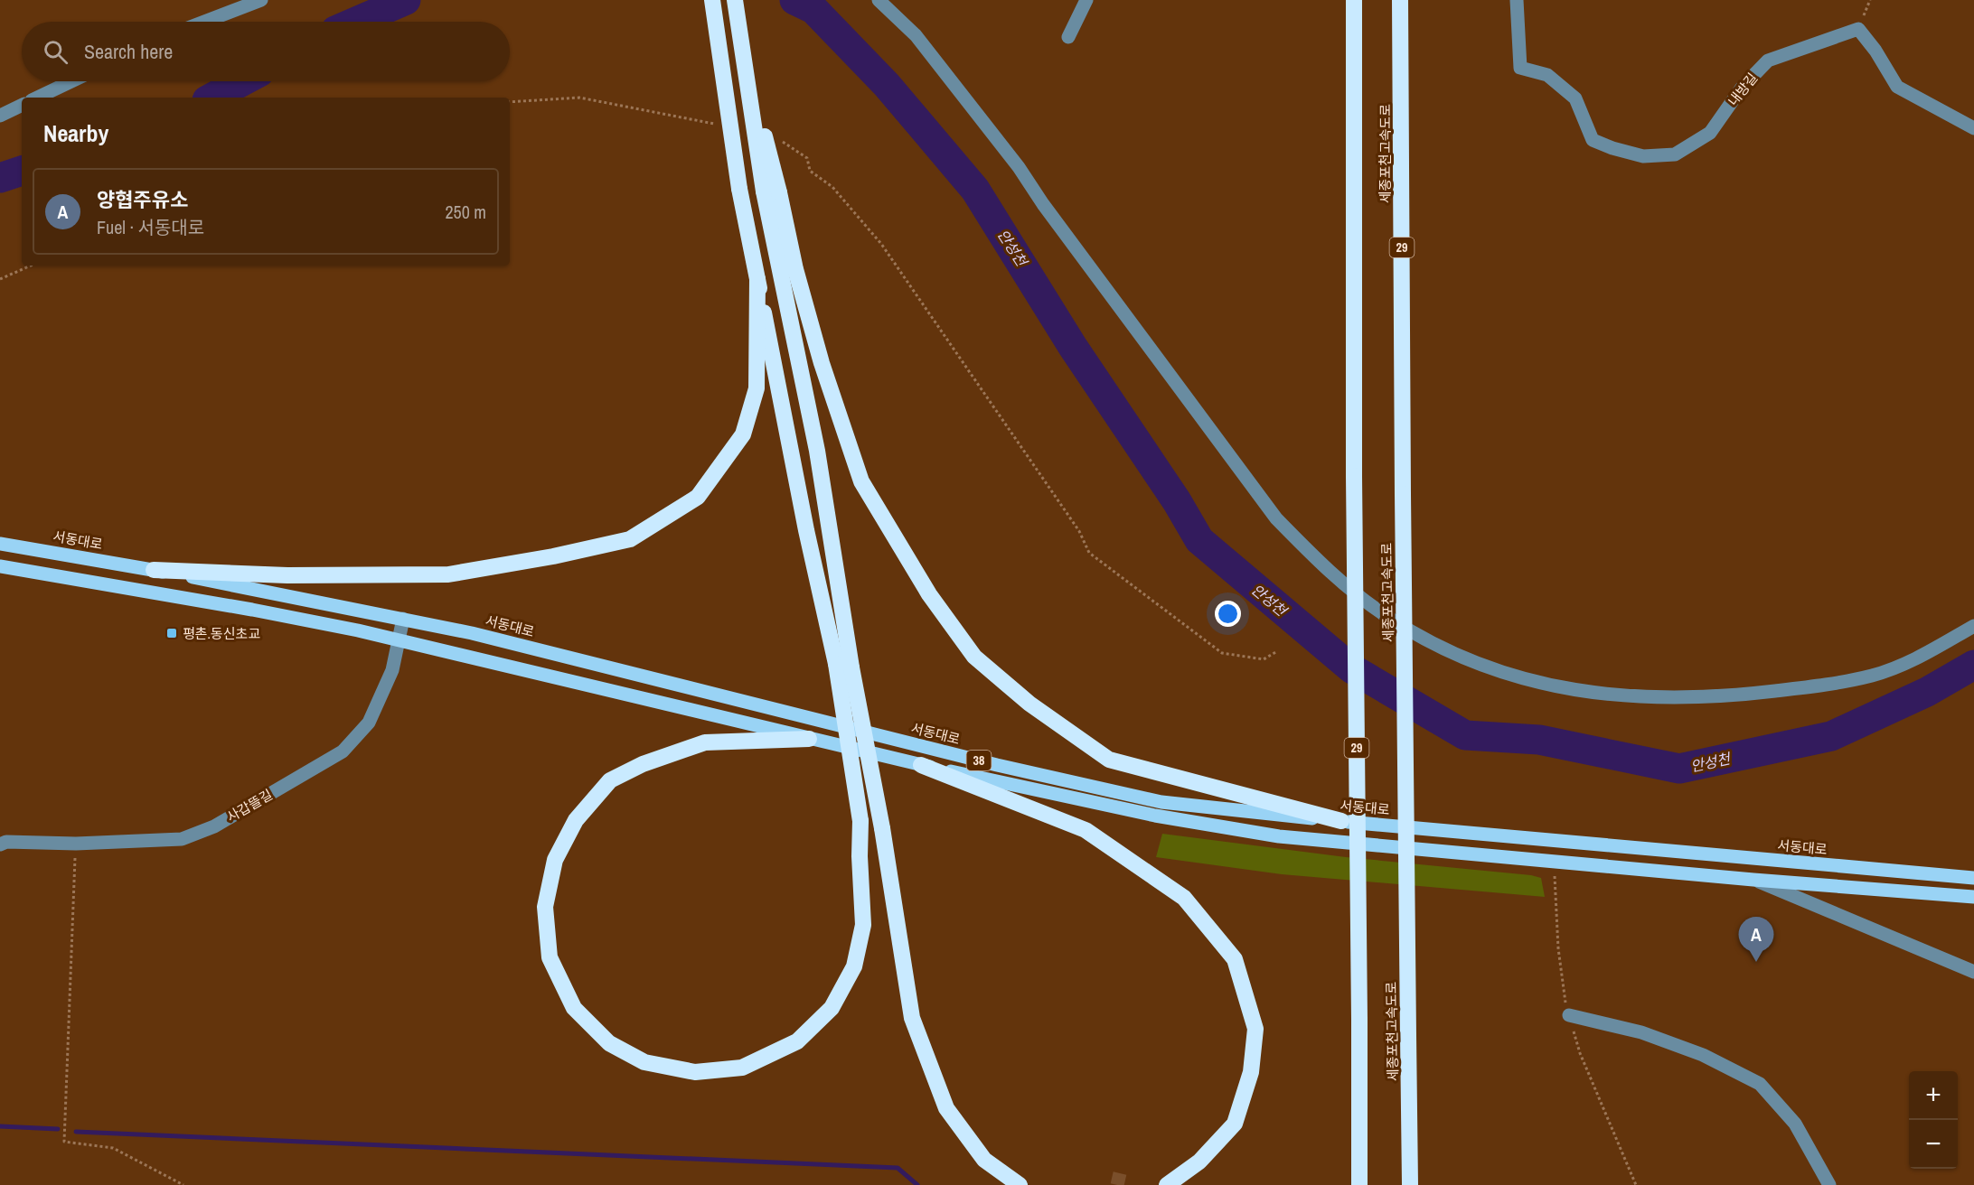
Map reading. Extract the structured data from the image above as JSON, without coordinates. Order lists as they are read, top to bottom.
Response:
{
  "streets": {
    "highway": ["세종포천고속도로", "29"],
    "main road": ["서동대로", "38"],
    "street": ["내방길", "사갑뜰길"]
  },
  "crossings": [
    ["서동대로", "사갑뜰길"],
    ["38", "사갑뜰길"]
  ],
  "water": ["안성천"],
  "places": {
    "transit": ["평촌.동신초교"]
  },
  "page": {
    "search": "Search here",
    "heading": "Nearby",
    "list": [
      {
        "mark": "A",
        "name": "양협주유소",
        "note": "Fuel · 서동대로",
        "value": "250 m"
      }
    ],
    "pins": "A",
    "map_buttons": ["+", "−"]
  }
}
